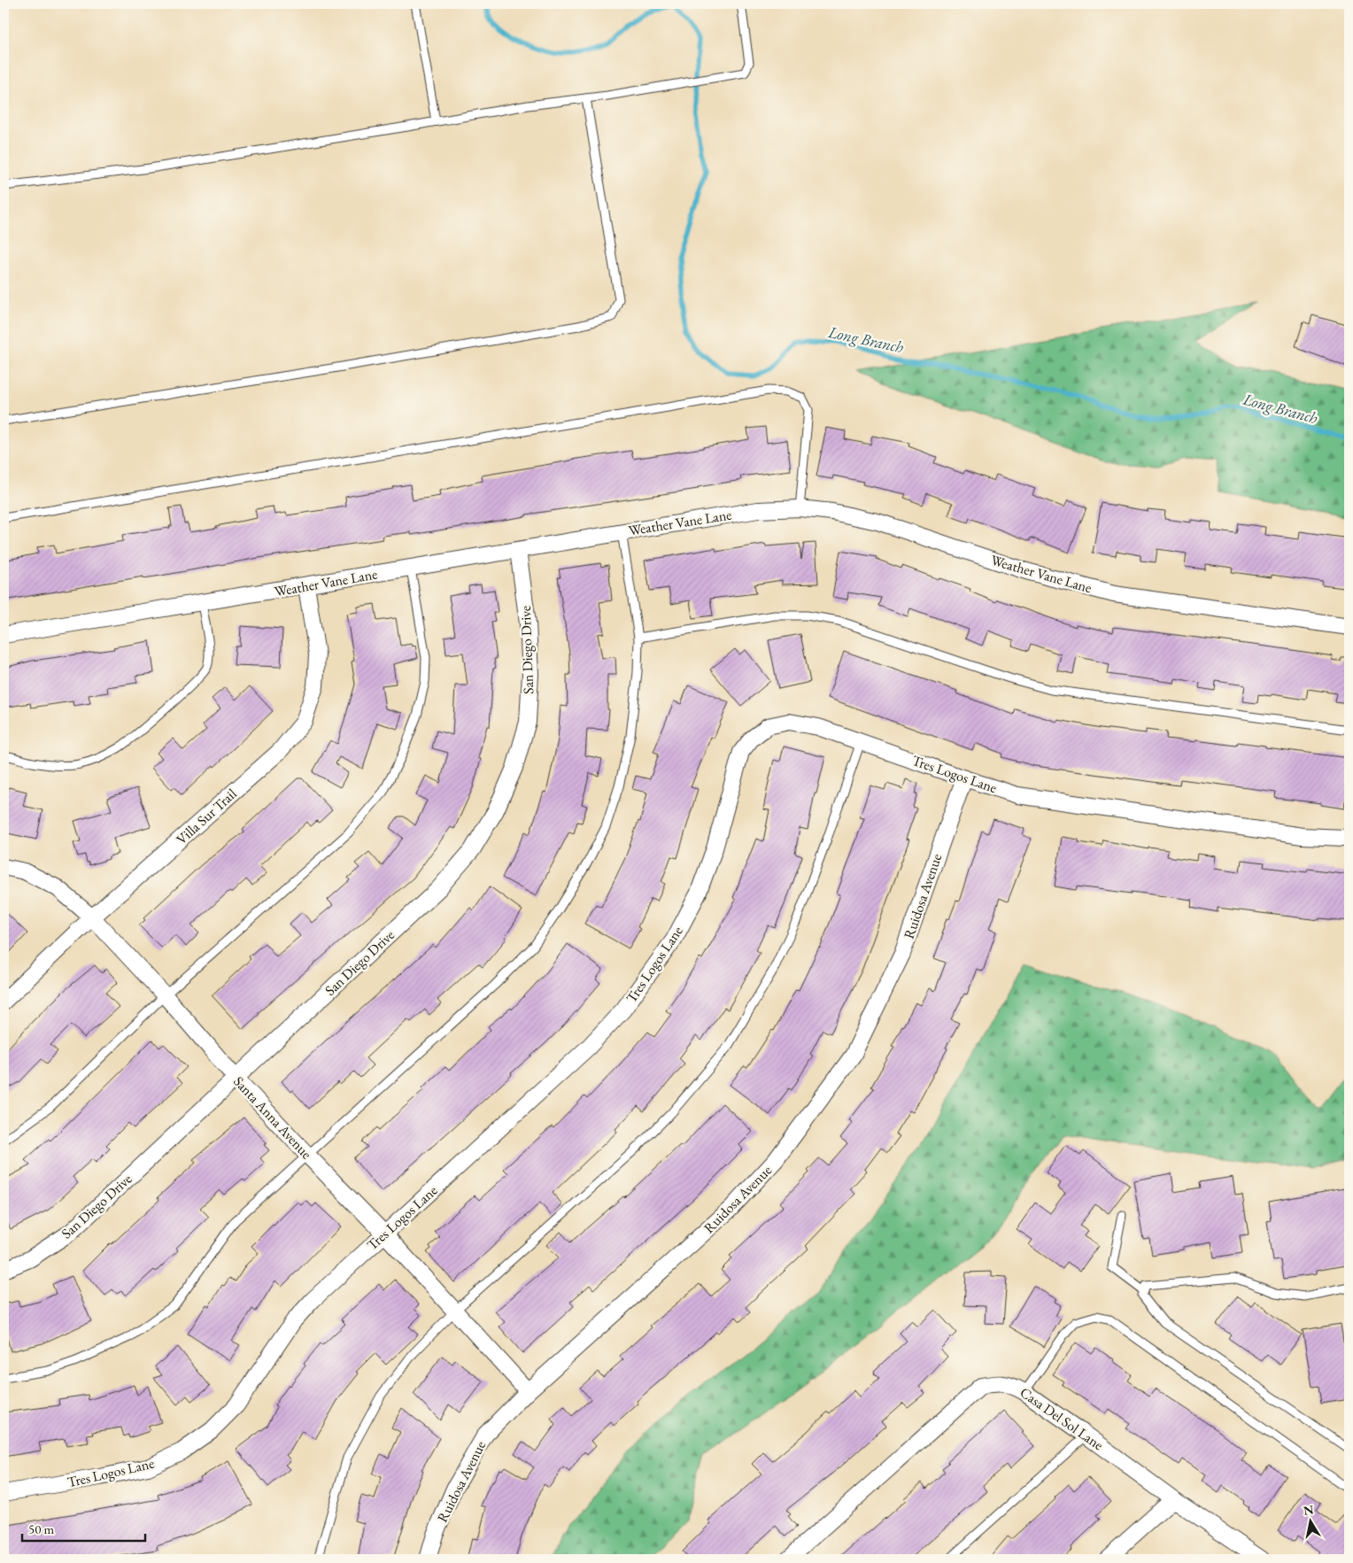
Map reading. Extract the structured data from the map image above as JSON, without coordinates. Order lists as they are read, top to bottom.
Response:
{
  "streets": {
    "street": [
      "Weather Vane Lane",
      "San Diego Drive",
      "Tres Logos Lane",
      "Villa Sur Trail",
      "Ruidosa Avenue",
      "Santa Anna Avenue",
      "Casa Del Sol Lane"
    ]
  },
  "crossings": [
    ["Weather Vane Lane", "San Diego Drive"],
    ["Weather Vane Lane", "Villa Sur Trail"],
    ["San Diego Drive", "Santa Anna Avenue"],
    ["Tres Logos Lane", "Ruidosa Avenue"],
    ["Tres Logos Lane", "Santa Anna Avenue"],
    ["Villa Sur Trail", "Santa Anna Avenue"],
    ["Ruidosa Avenue", "Santa Anna Avenue"]
  ],
  "water": ["Long Branch"],
  "scale_bar": "50 m",
  "north": "top"
}
